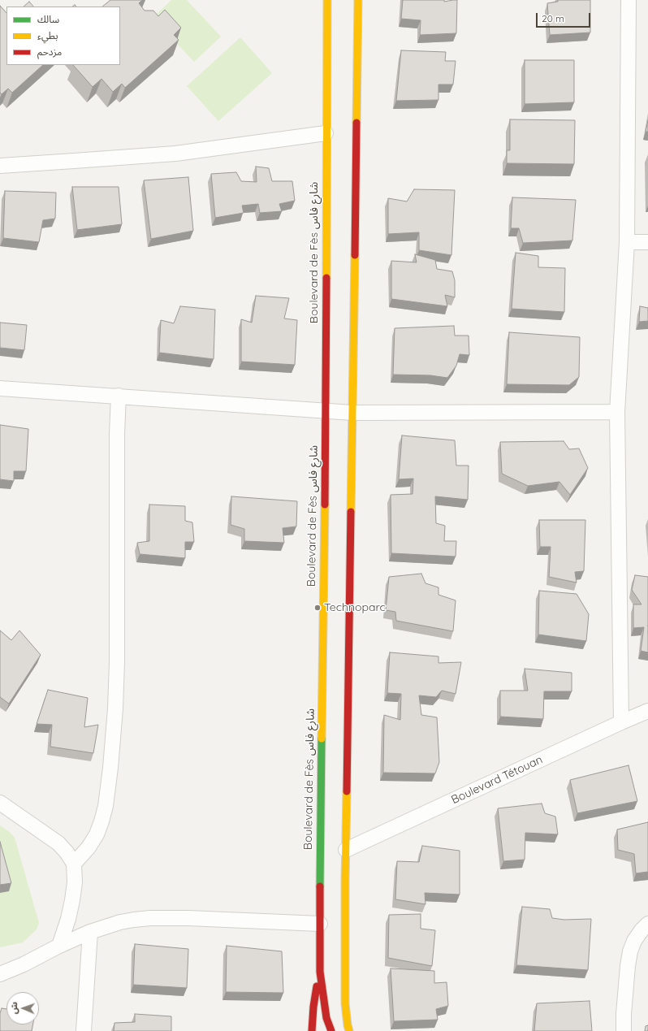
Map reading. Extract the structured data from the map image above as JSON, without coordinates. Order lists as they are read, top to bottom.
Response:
{
  "streets": {
    "main road": ["Boulevard de Fès شارع فاس"],
    "street": ["Boulevard Tétouan"]
  },
  "places": ["Technoparc"],
  "legend": ["سالك", "بطيء", "مزدحم"],
  "scale_bar": "20 m",
  "north": "left"
}
